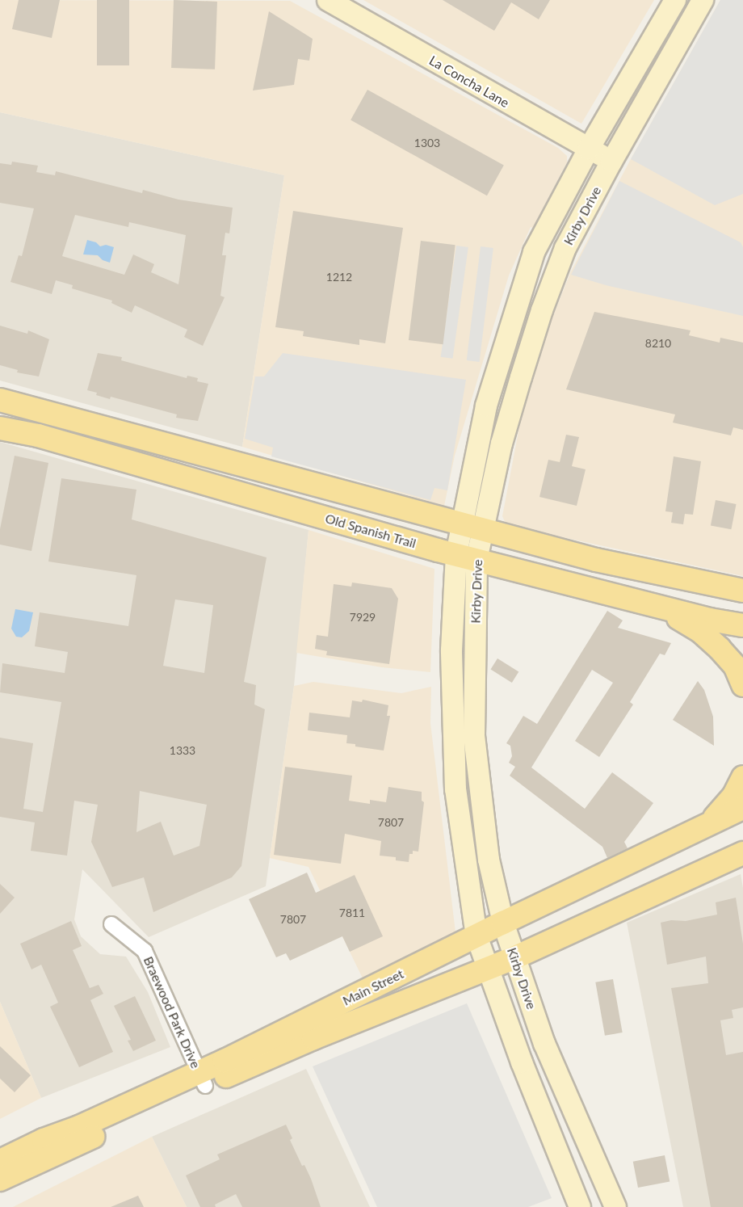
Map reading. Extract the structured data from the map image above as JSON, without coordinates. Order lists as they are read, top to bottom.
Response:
{
  "streets": {
    "main road": [
      "La Concha Lane",
      "Kirby Drive",
      "Old Spanish Trail",
      "Main Street"
    ],
    "street": ["Braewood Park Drive"]
  },
  "crossings": [
    ["La Concha Lane", "Kirby Drive"],
    ["Kirby Drive", "Old Spanish Trail"],
    ["Kirby Drive", "Main Street"],
    ["Main Street", "Braewood Park Drive"]
  ],
  "house_numbers": [
    "1303",
    "1212",
    "8210",
    "7929",
    "1333",
    "7807",
    "7811",
    "7807"
  ]
}
